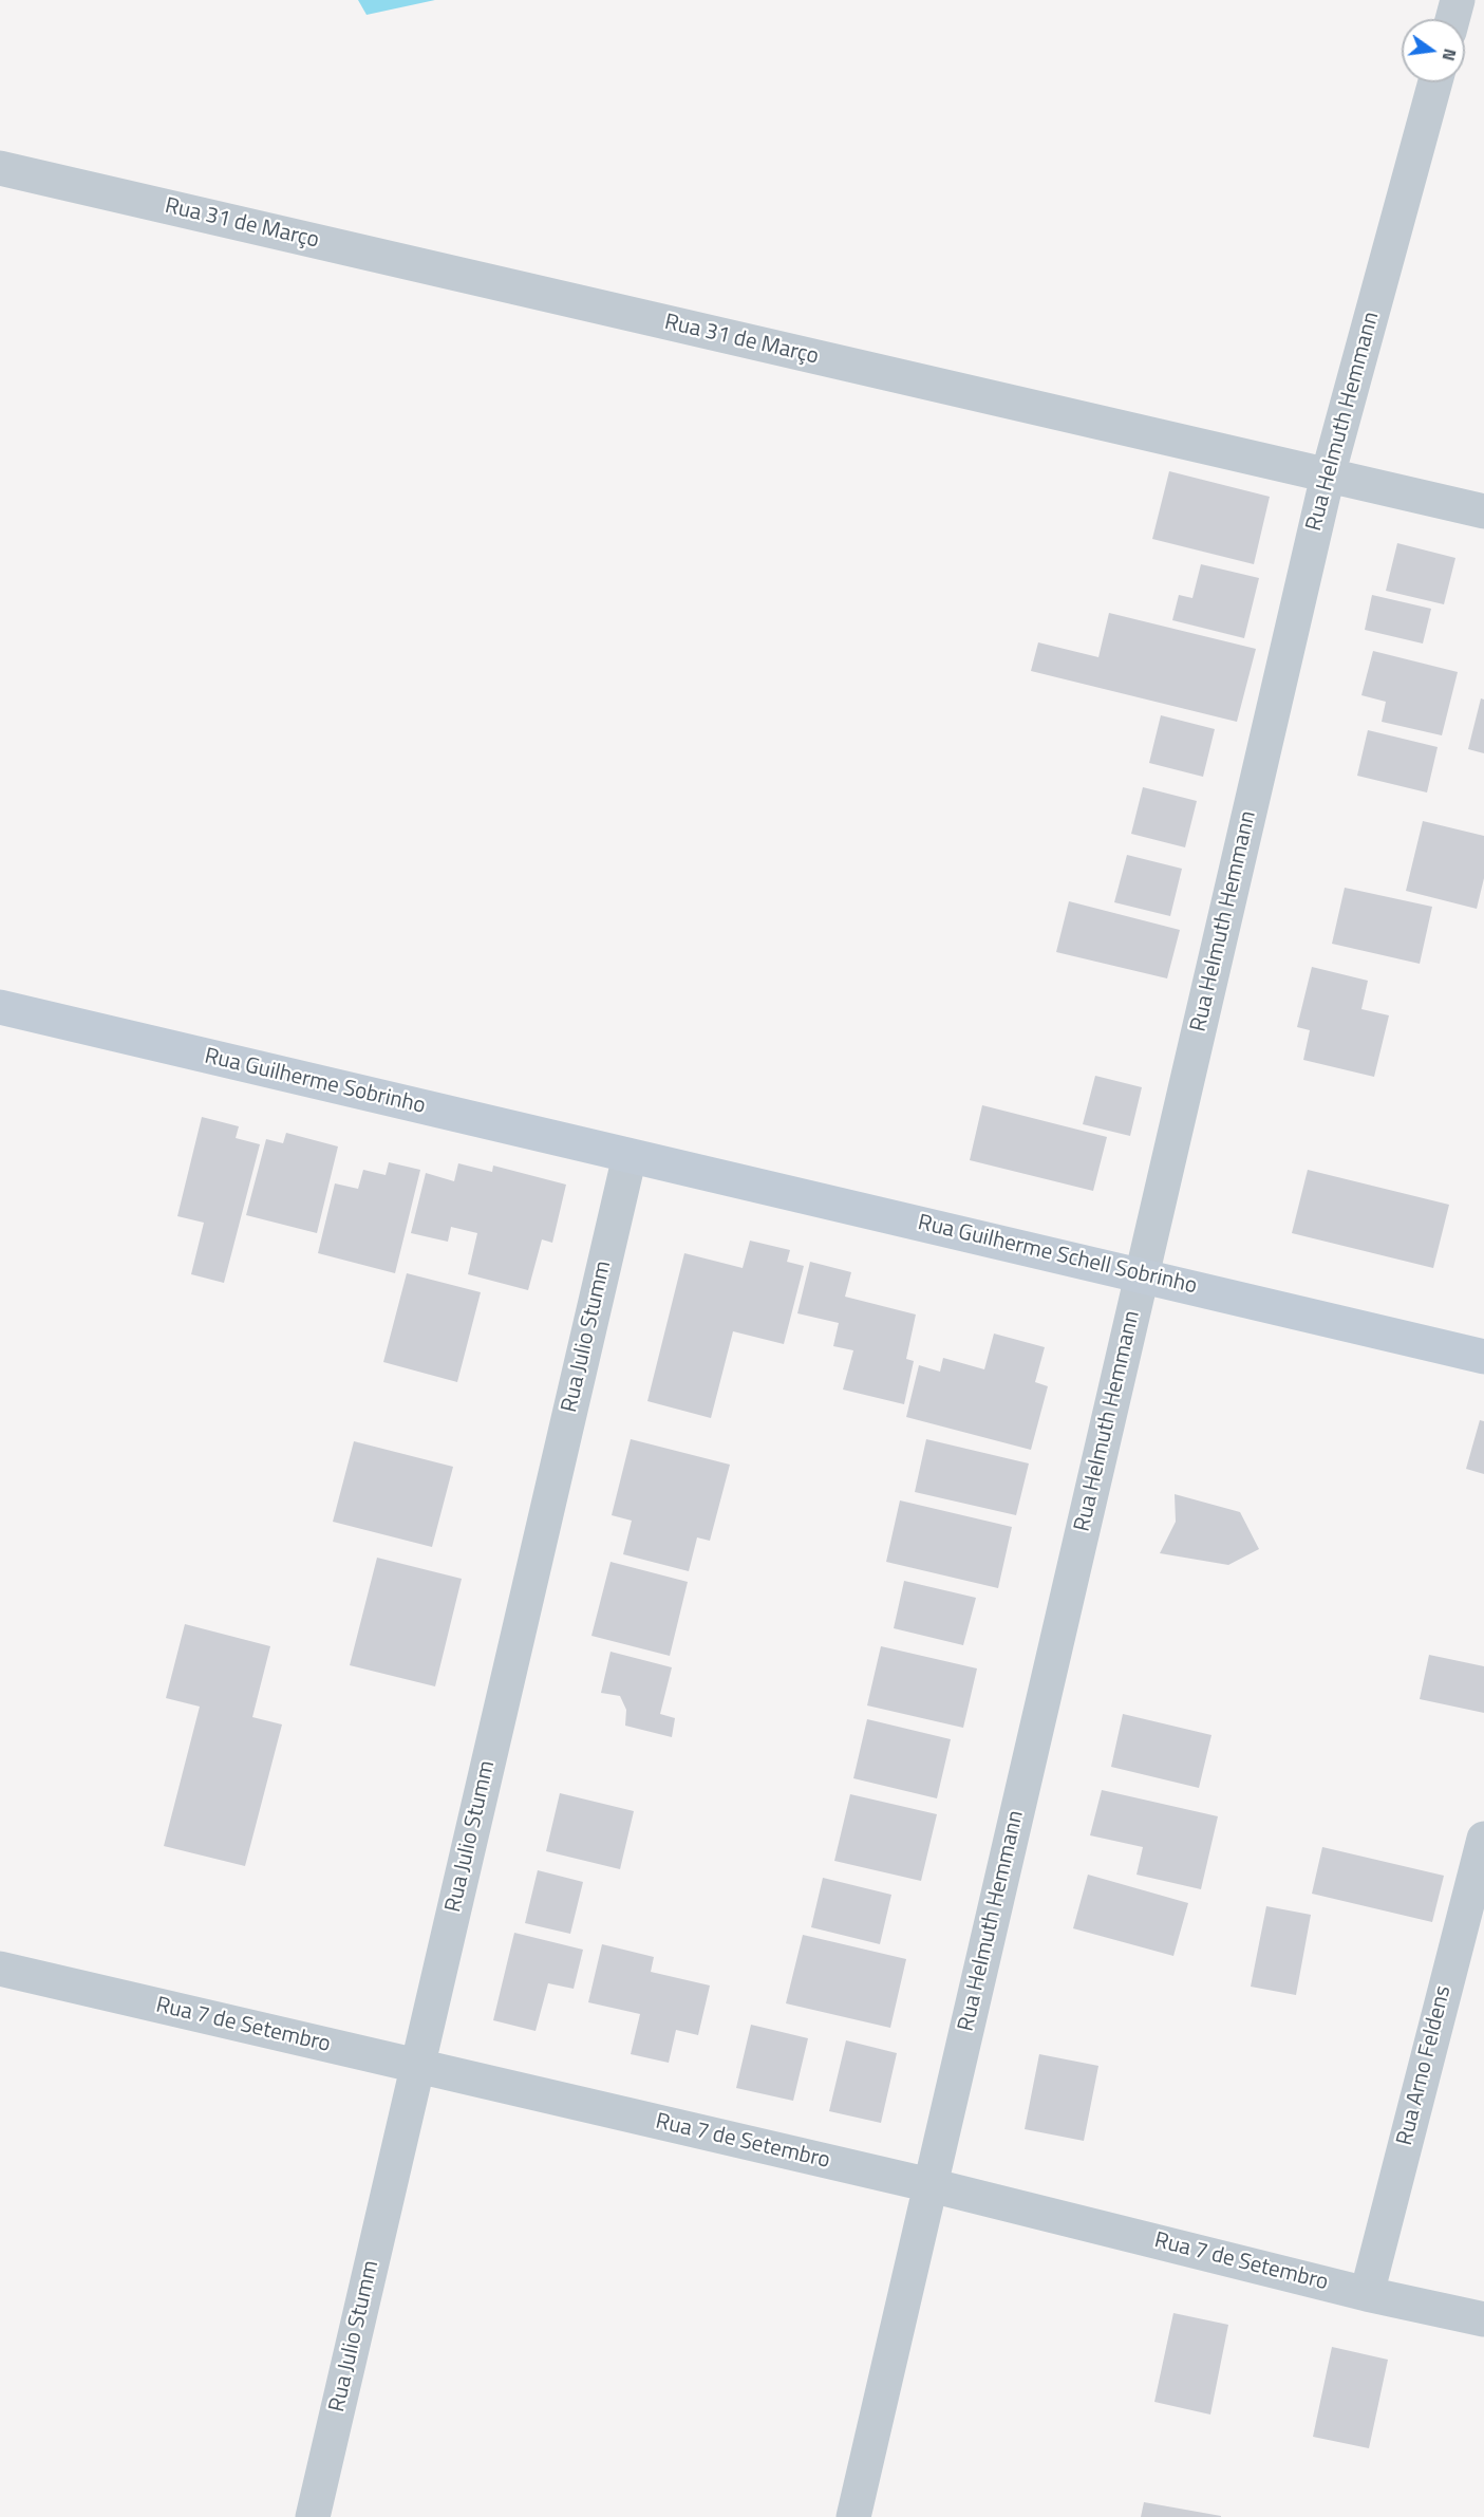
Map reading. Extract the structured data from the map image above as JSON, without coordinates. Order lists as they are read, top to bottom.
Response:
{
  "streets": {
    "street": [
      "Rua 31 de Março",
      "Rua Helmuth Hemmann",
      "Rua Guilherme Sobrinho",
      "Rua Guilherme Schell Sobrinho",
      "Rua Julio Stumm",
      "Rua 7 de Setembro",
      "Rua Arno Feldens"
    ]
  },
  "crossings": [
    ["Rua 31 de Março", "Rua Helmuth Hemmann"],
    ["Rua Helmuth Hemmann", "Rua Guilherme Schell Sobrinho"],
    ["Rua Helmuth Hemmann", "Rua 7 de Setembro"],
    ["Rua Guilherme Sobrinho", "Rua Guilherme Schell Sobrinho"],
    ["Rua Guilherme Sobrinho", "Rua Julio Stumm"],
    ["Rua Guilherme Schell Sobrinho", "Rua Julio Stumm"],
    ["Rua Julio Stumm", "Rua 7 de Setembro"],
    ["Rua 7 de Setembro", "Rua Arno Feldens"]
  ],
  "north": "right"
}
